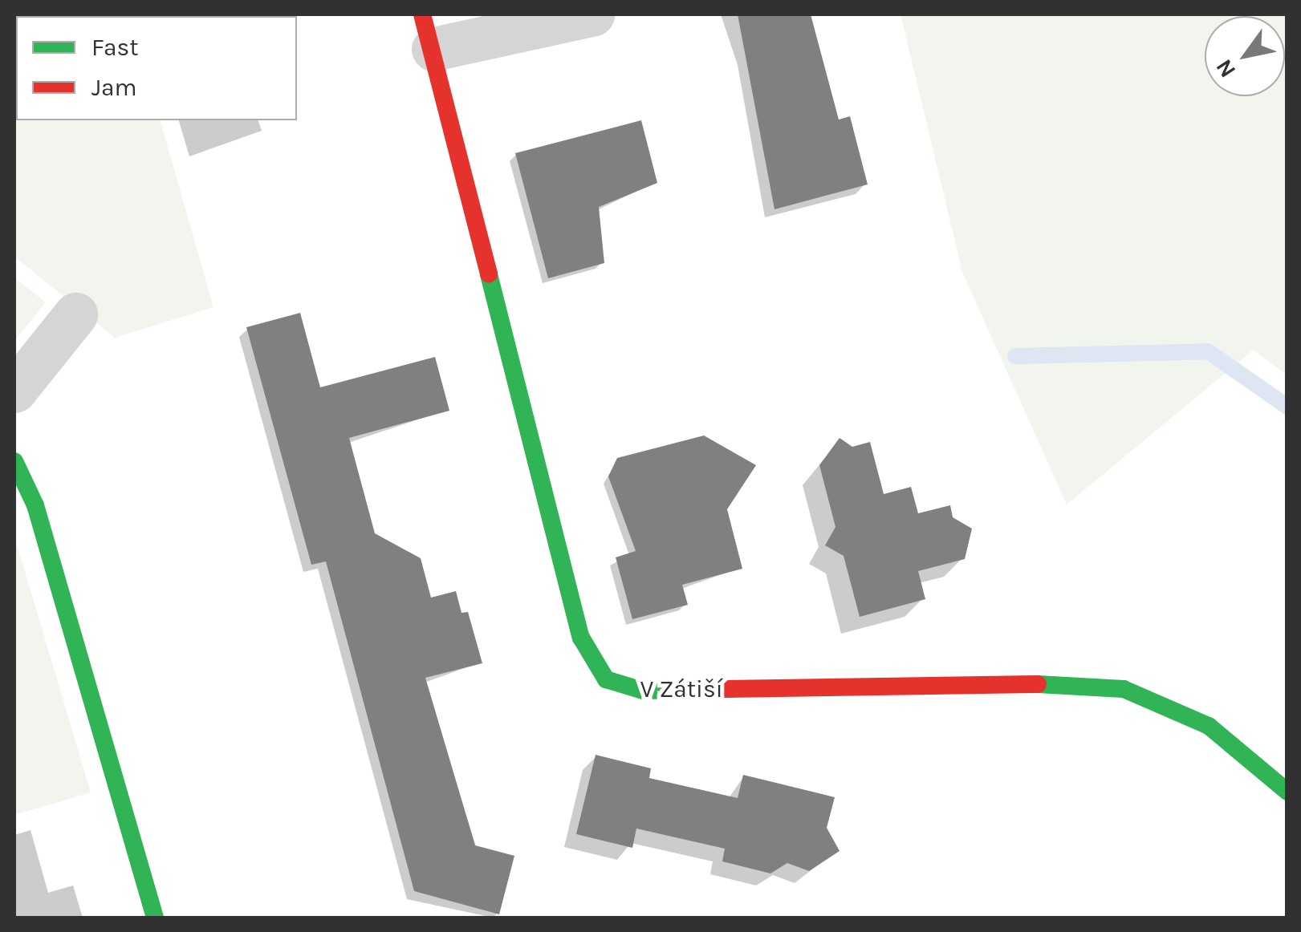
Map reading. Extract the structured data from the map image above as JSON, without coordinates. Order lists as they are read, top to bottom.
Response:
{
  "streets": {
    "street": ["V Zátiší"]
  },
  "legend": ["Fast", "Jam"],
  "north": "bottom left"
}
